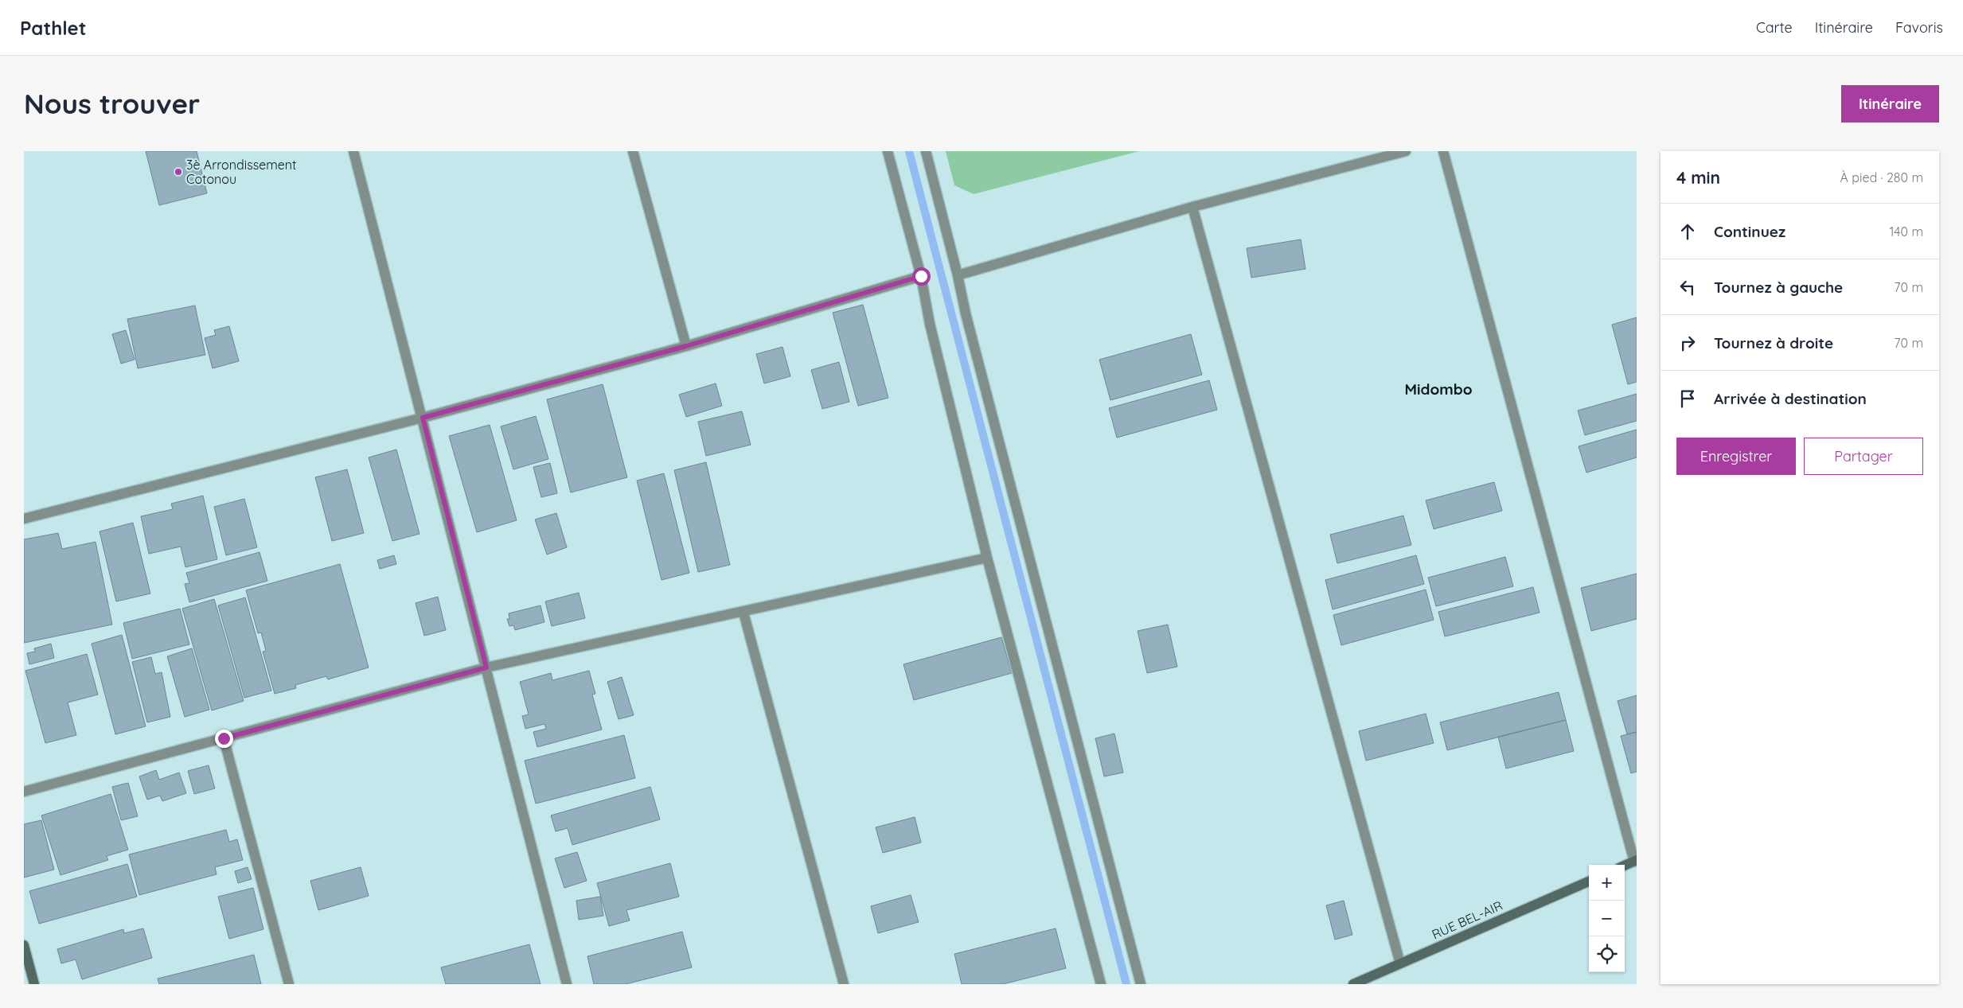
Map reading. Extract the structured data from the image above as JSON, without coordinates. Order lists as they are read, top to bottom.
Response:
{
  "streets": {
    "main road": ["RUE BEL-AIR"]
  },
  "districts": ["Midombo"],
  "places": ["3è Arrondissement Cotonou"],
  "page": {
    "header": "Pathlet",
    "nav": ["Carte", "Itinéraire", "Favoris"],
    "buttons": [
      "Itinéraire",
      ["Enregistrer", "Partager"]
    ],
    "title": "Nous trouver",
    "heading": ["4 min", "À pied · 280 m"],
    "list": [
      ["Continuez", "140 m"],
      ["Tournez à gauche", "70 m"],
      ["Tournez à droite", "70 m"],
      "Arrivée à destination"
    ],
    "map_buttons": ["+", "−"]
  }
}
